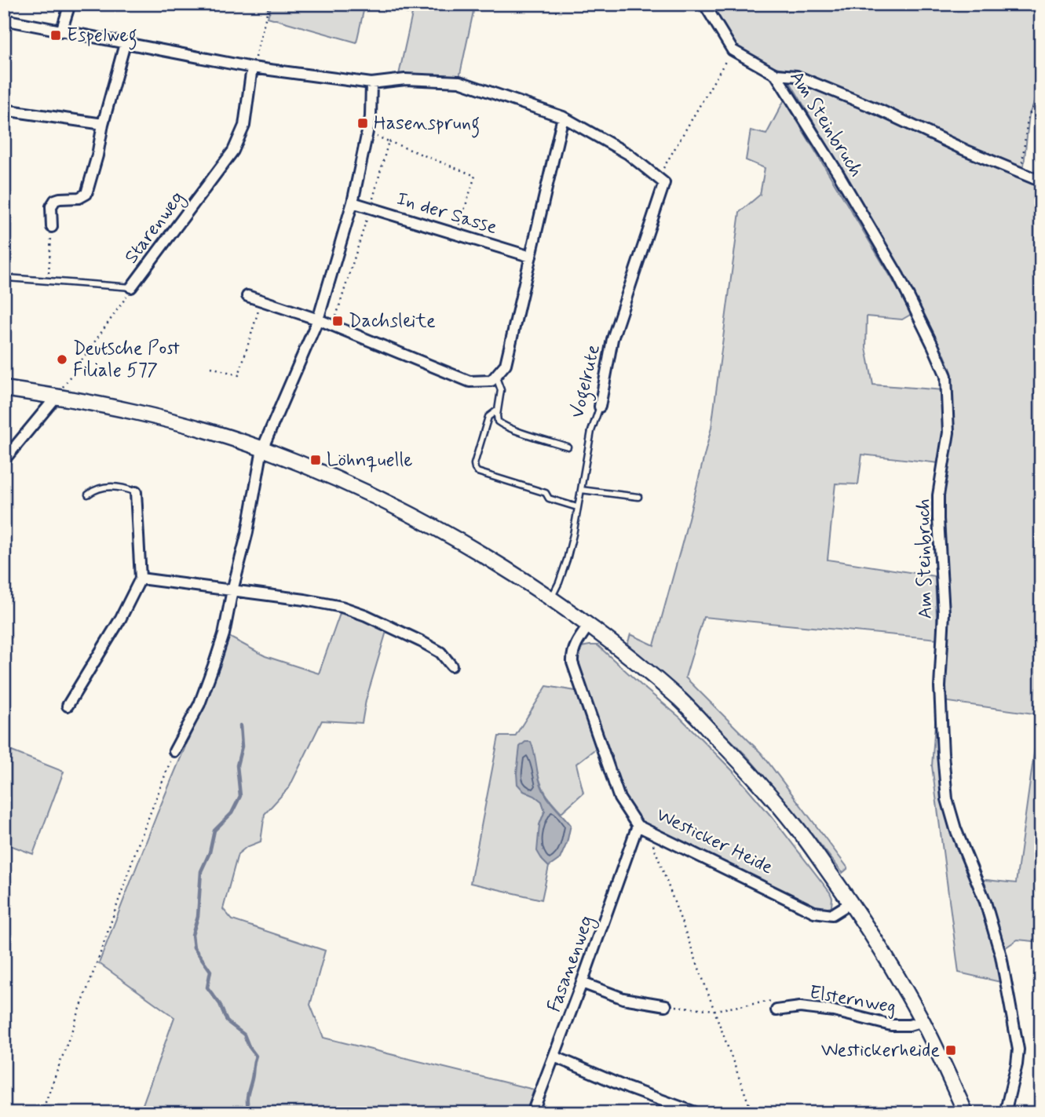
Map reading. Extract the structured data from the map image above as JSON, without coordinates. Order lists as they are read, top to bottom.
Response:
{
  "streets": {
    "street": [
      "Am Steinbruch",
      "In der Sasse",
      "Starenweg",
      "Vogelrute",
      "Westicker Heide",
      "Fasanenweg",
      "Elsternweg"
    ]
  },
  "crossings": [
    ["Westicker Heide", "Fasanenweg"]
  ],
  "places": {
    "transit": [
      "Espelweg",
      "Hasensprung",
      "Dachsleite",
      "Löhnquelle",
      "Westickerheide"
    ],
    "other": ["Deutsche Post Filiale 577"]
  }
}
